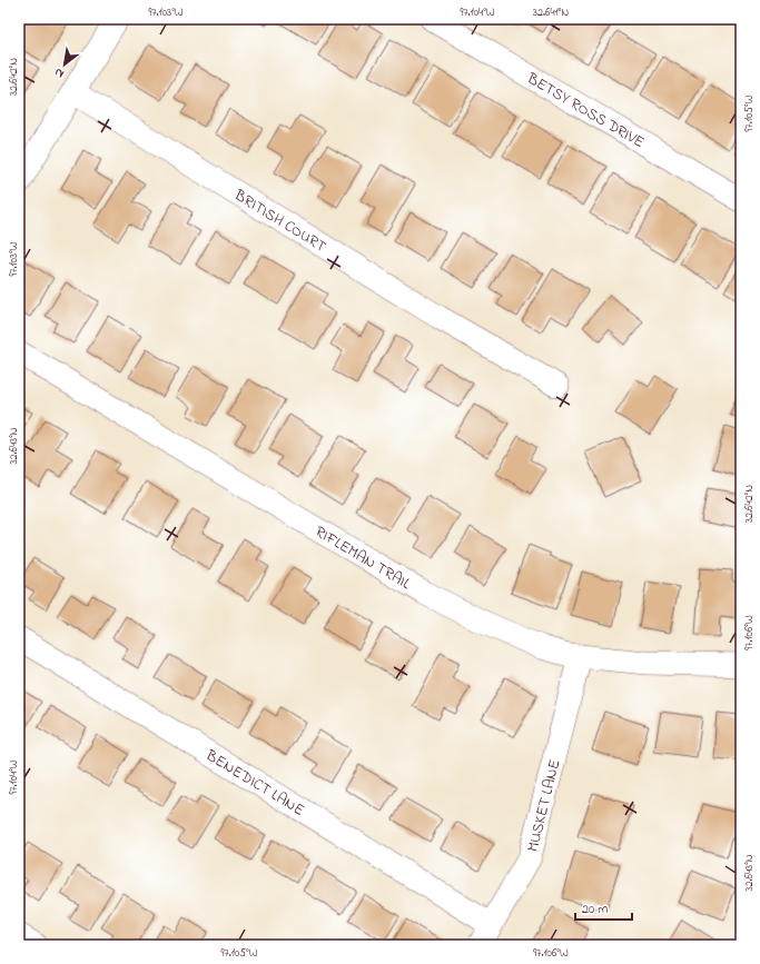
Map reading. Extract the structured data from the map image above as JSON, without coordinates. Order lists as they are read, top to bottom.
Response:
{
  "streets": {
    "street": [
      "BETSY ROSS DRIVE",
      "BRITISH COURT",
      "RIFLEMAN TRAIL",
      "BENEDICT LANE",
      "MUSKET LANE"
    ]
  },
  "crossings": [
    ["RIFLEMAN TRAIL", "MUSKET LANE"],
    ["BENEDICT LANE", "MUSKET LANE"]
  ],
  "scale_bar": "20 m",
  "north": "bottom left",
  "coordinates": [
    "97.103°W",
    "97.104°W",
    "32.641°N",
    "32.642°N",
    "97.105°W",
    "32.643°N",
    "97.106°W"
  ]
}
